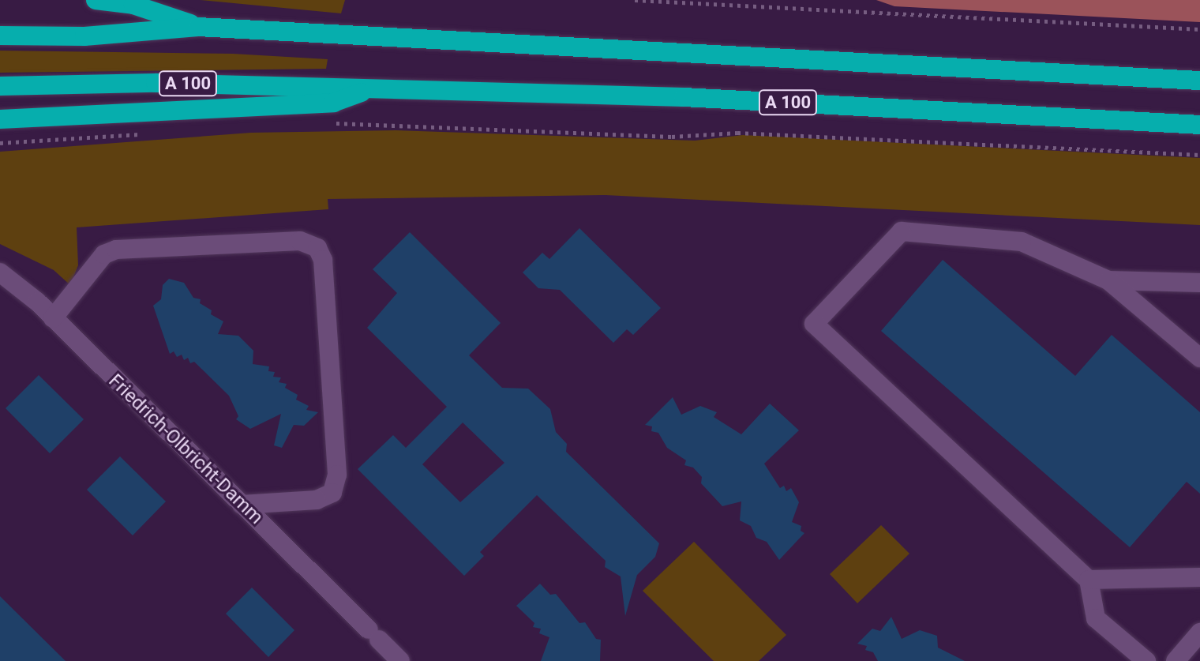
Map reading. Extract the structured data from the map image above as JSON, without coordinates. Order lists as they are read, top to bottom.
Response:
{
  "streets": {
    "highway": ["A 100"],
    "street": ["Friedrich-Olbricht-Damm"]
  }
}
